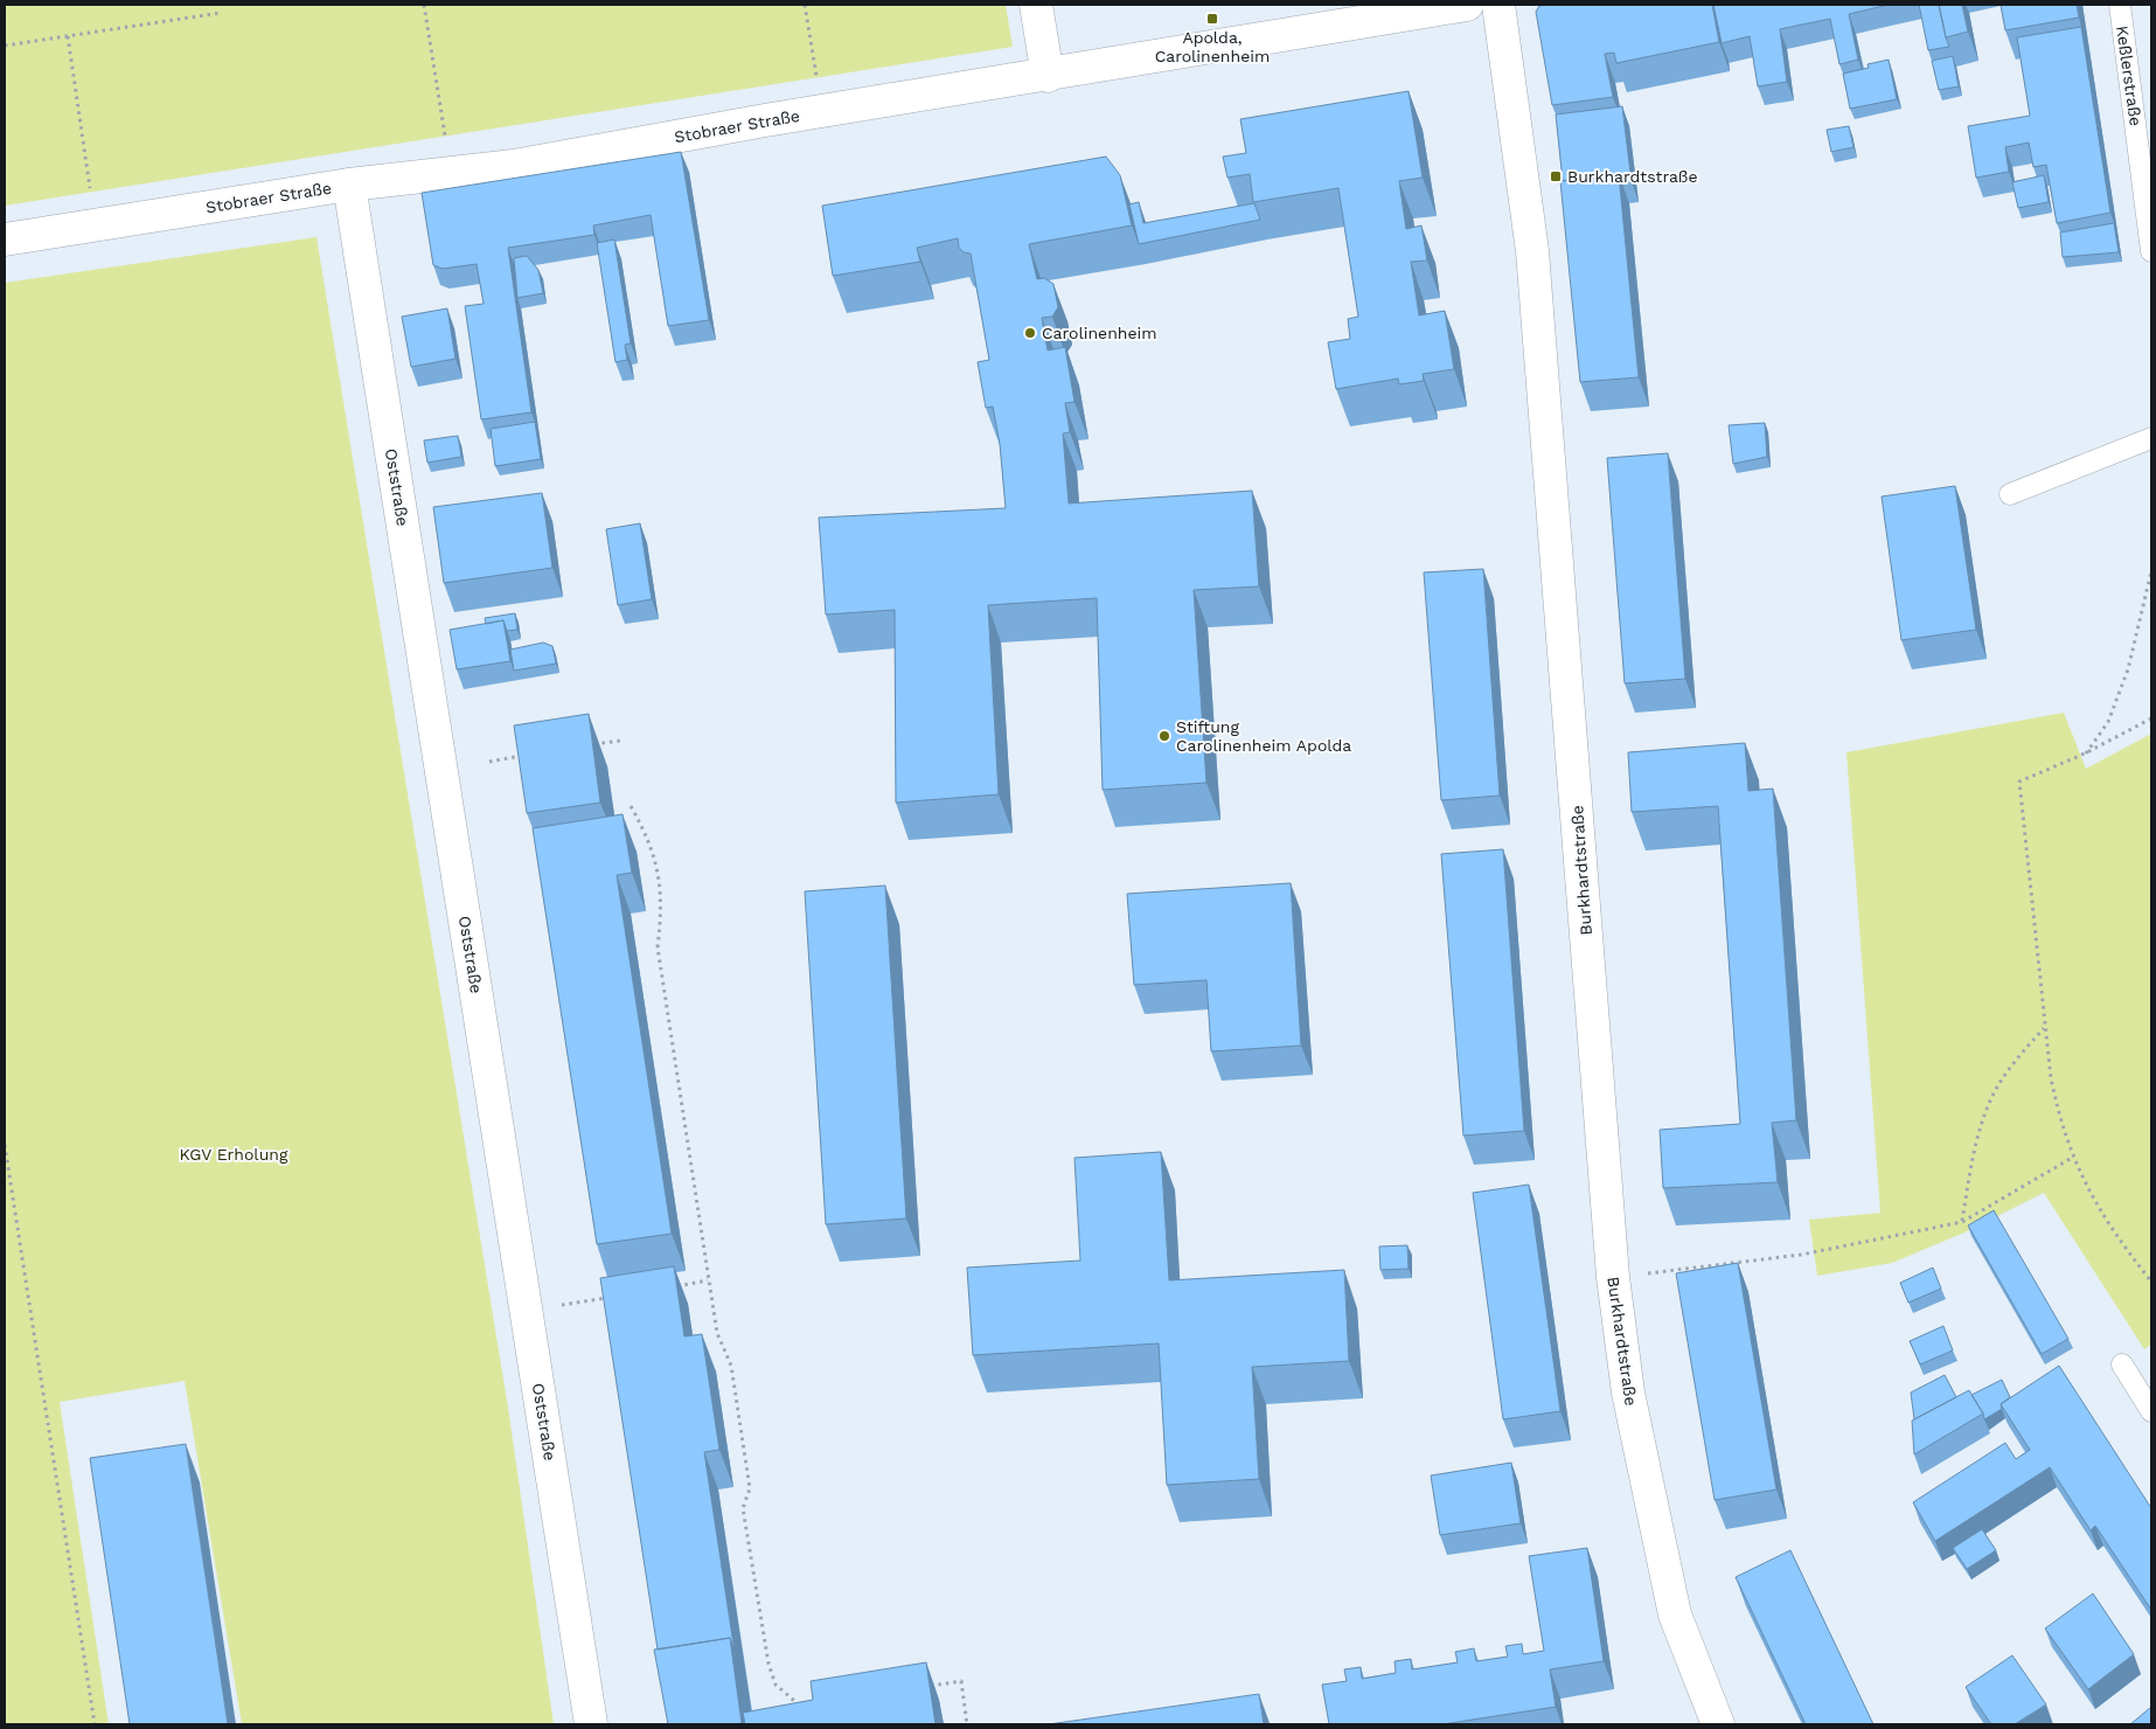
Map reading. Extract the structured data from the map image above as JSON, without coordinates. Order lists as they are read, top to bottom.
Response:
{
  "streets": {
    "street": ["Stobraer Straße", "Oststraße", "Burkhardtstraße"],
    "lane": ["Keßlerstraße"]
  },
  "crossings": [
    ["Stobraer Straße", "Oststraße"]
  ],
  "parks": ["KGV Erholung"],
  "places": {
    "transit": ["Apolda, Carolinenheim", "Burkhardtstraße"],
    "other": ["Carolinenheim", "Stiftung Carolinenheim Apolda"]
  }
}
